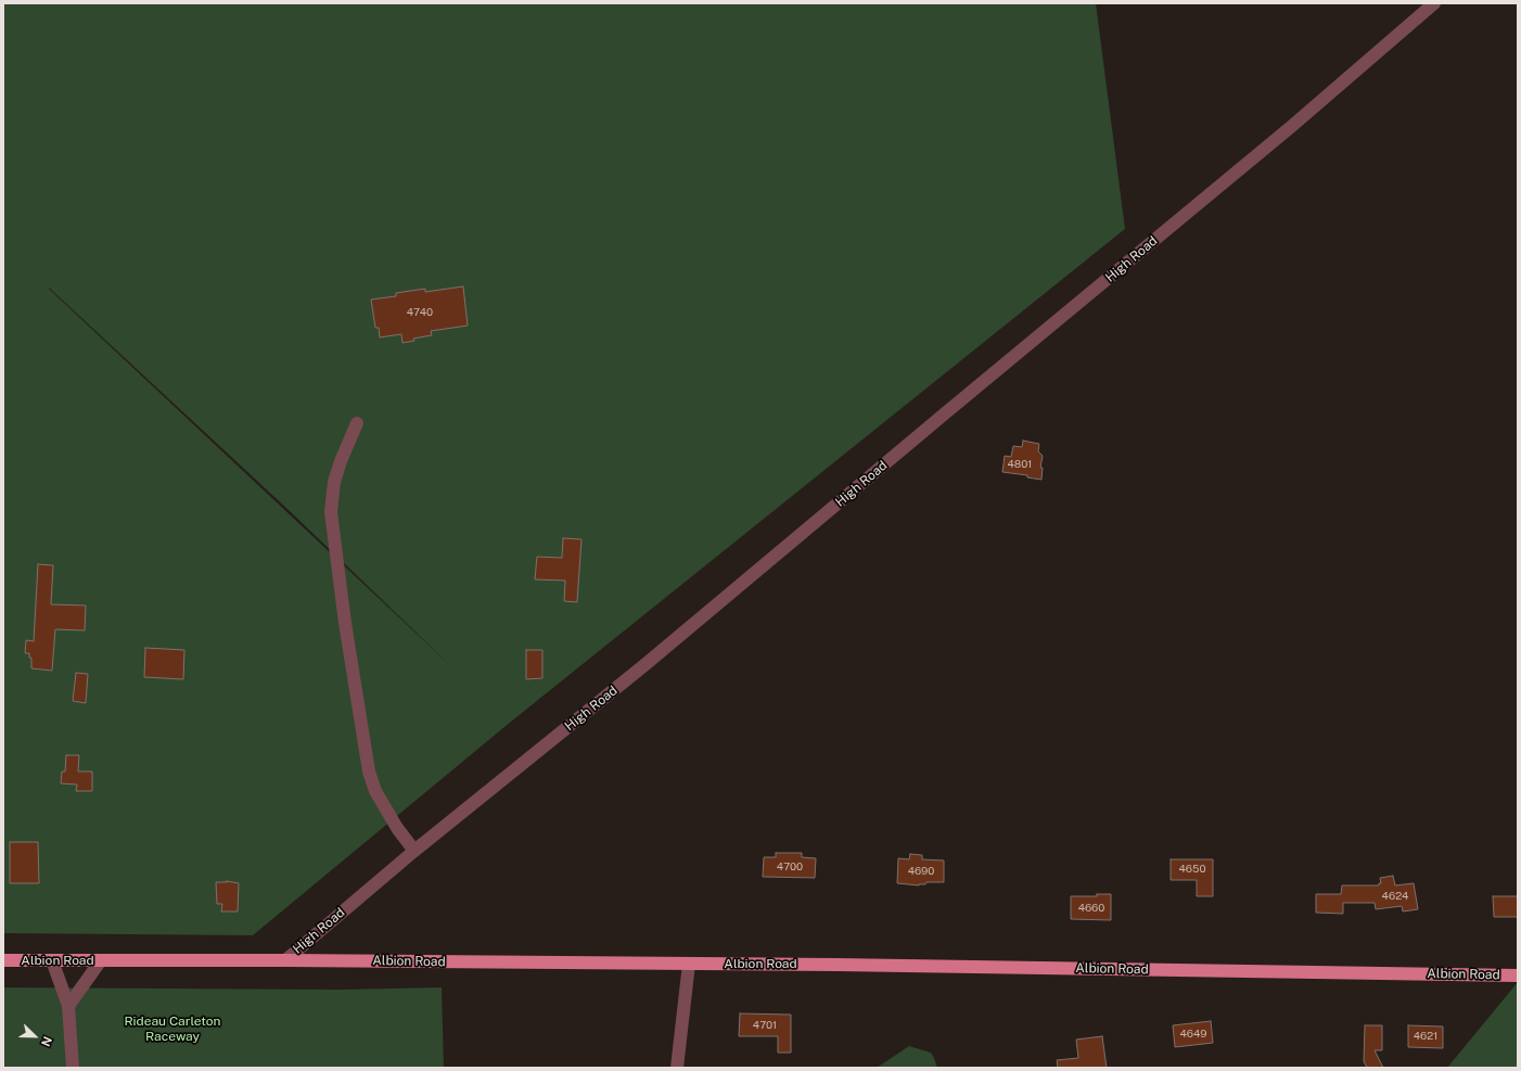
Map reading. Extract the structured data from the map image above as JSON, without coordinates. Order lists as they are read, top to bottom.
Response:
{
  "streets": {
    "main road": ["Albion Road"],
    "street": ["High Road"]
  },
  "crossings": [
    ["High Road", "Albion Road"]
  ],
  "parks": ["Rideau Carleton Raceway"],
  "house_numbers": [
    "4740",
    "4801",
    "4700",
    "4650",
    "4690",
    "4624",
    "4660",
    "4701",
    "4649",
    "4621"
  ],
  "north": "bottom right"
}
